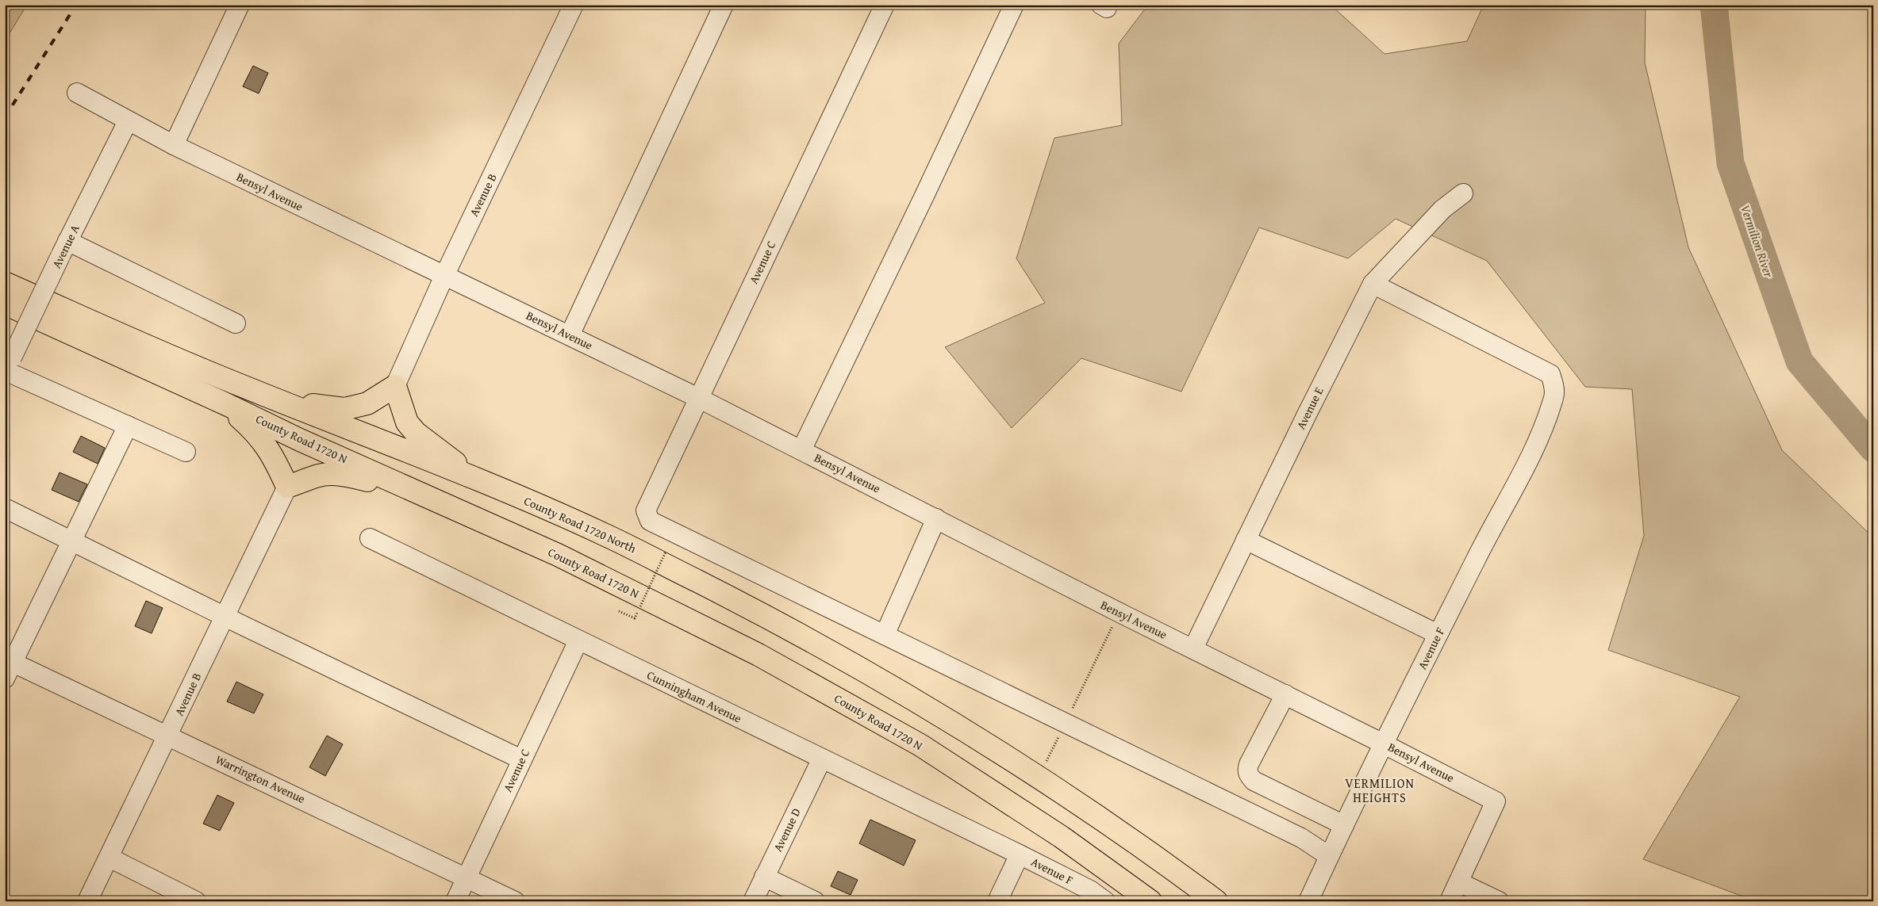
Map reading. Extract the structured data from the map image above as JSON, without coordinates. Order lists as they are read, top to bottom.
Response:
{
  "streets": {
    "main road": ["County Road 1720 N", "County Road 1720 North"],
    "street": [
      "Bensyl Avenue",
      "Avenue B",
      "Avenue A",
      "Avenue C",
      "Avenue E",
      "Avenue F",
      "Cunningham Avenue",
      "Warrington Avenue",
      "Avenue D"
    ]
  },
  "crossings": [
    ["Bensyl Avenue", "Avenue B"],
    ["Bensyl Avenue", "Avenue A"],
    ["Bensyl Avenue", "Avenue C"],
    ["Bensyl Avenue", "Avenue E"],
    ["Bensyl Avenue", "Avenue F"],
    ["Avenue B", "Warrington Avenue"],
    ["Avenue C", "Cunningham Avenue"],
    ["Avenue C", "Warrington Avenue"],
    ["Avenue E", "Avenue F"],
    ["County Road 1720 N", "County Road 1720 North"],
    ["Avenue F", "Cunningham Avenue"],
    ["Cunningham Avenue", "Avenue D"]
  ],
  "districts": ["VERMILION HEIGHTS"],
  "water": ["Vermilion River"]
}
